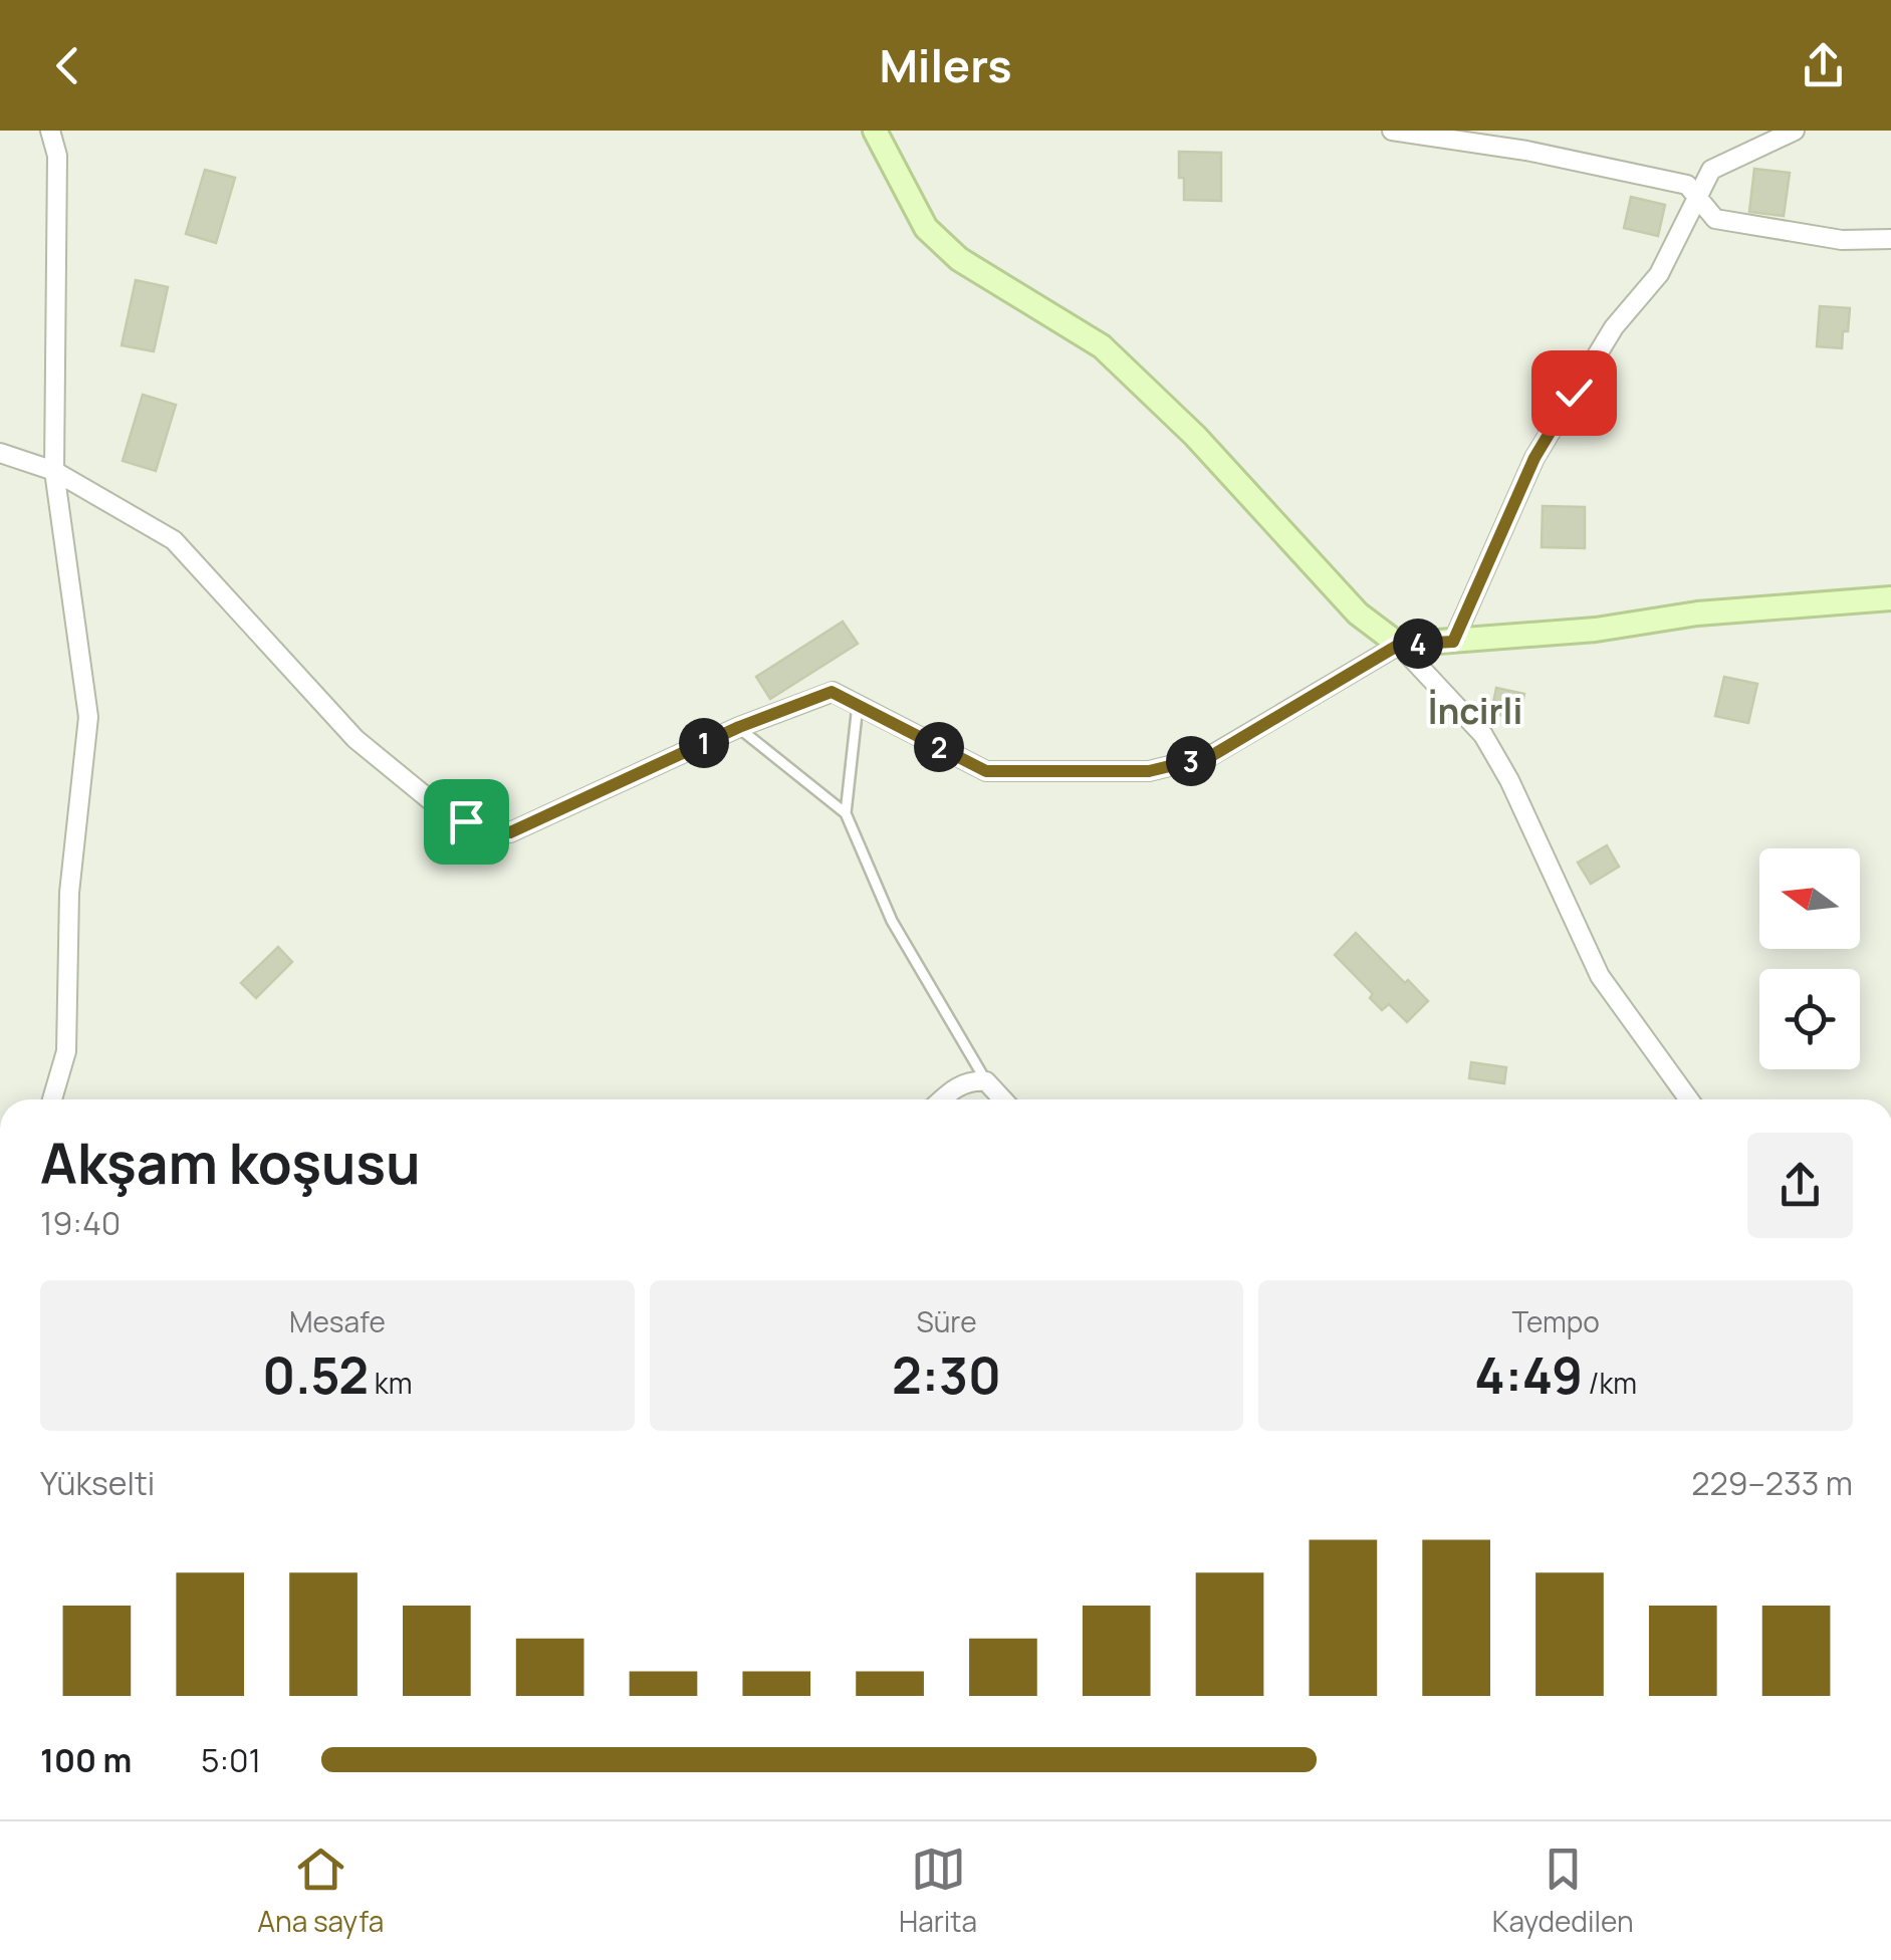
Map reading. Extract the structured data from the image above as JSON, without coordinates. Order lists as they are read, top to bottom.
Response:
{
  "districts": ["İncirli"],
  "north": "left",
  "page": {
    "header": "Milers",
    "pins": [
      "4",
      "1",
      "2",
      "3"
    ],
    "heading": ["Akşam koşusu", "19:40"],
    "stats": [
      ["Mesafe", "0.52 km"],
      ["Süre", "2:30"],
      ["Tempo", "4:49 /km"]
    ],
    "chart": ["Yükselti", "229–233 m"],
    "list": [
      {
        "name": "100 m",
        "note": "5:01"
      }
    ],
    "tabs": ["Ana sayfa", "Harita", "Kaydedilen"]
  }
}
